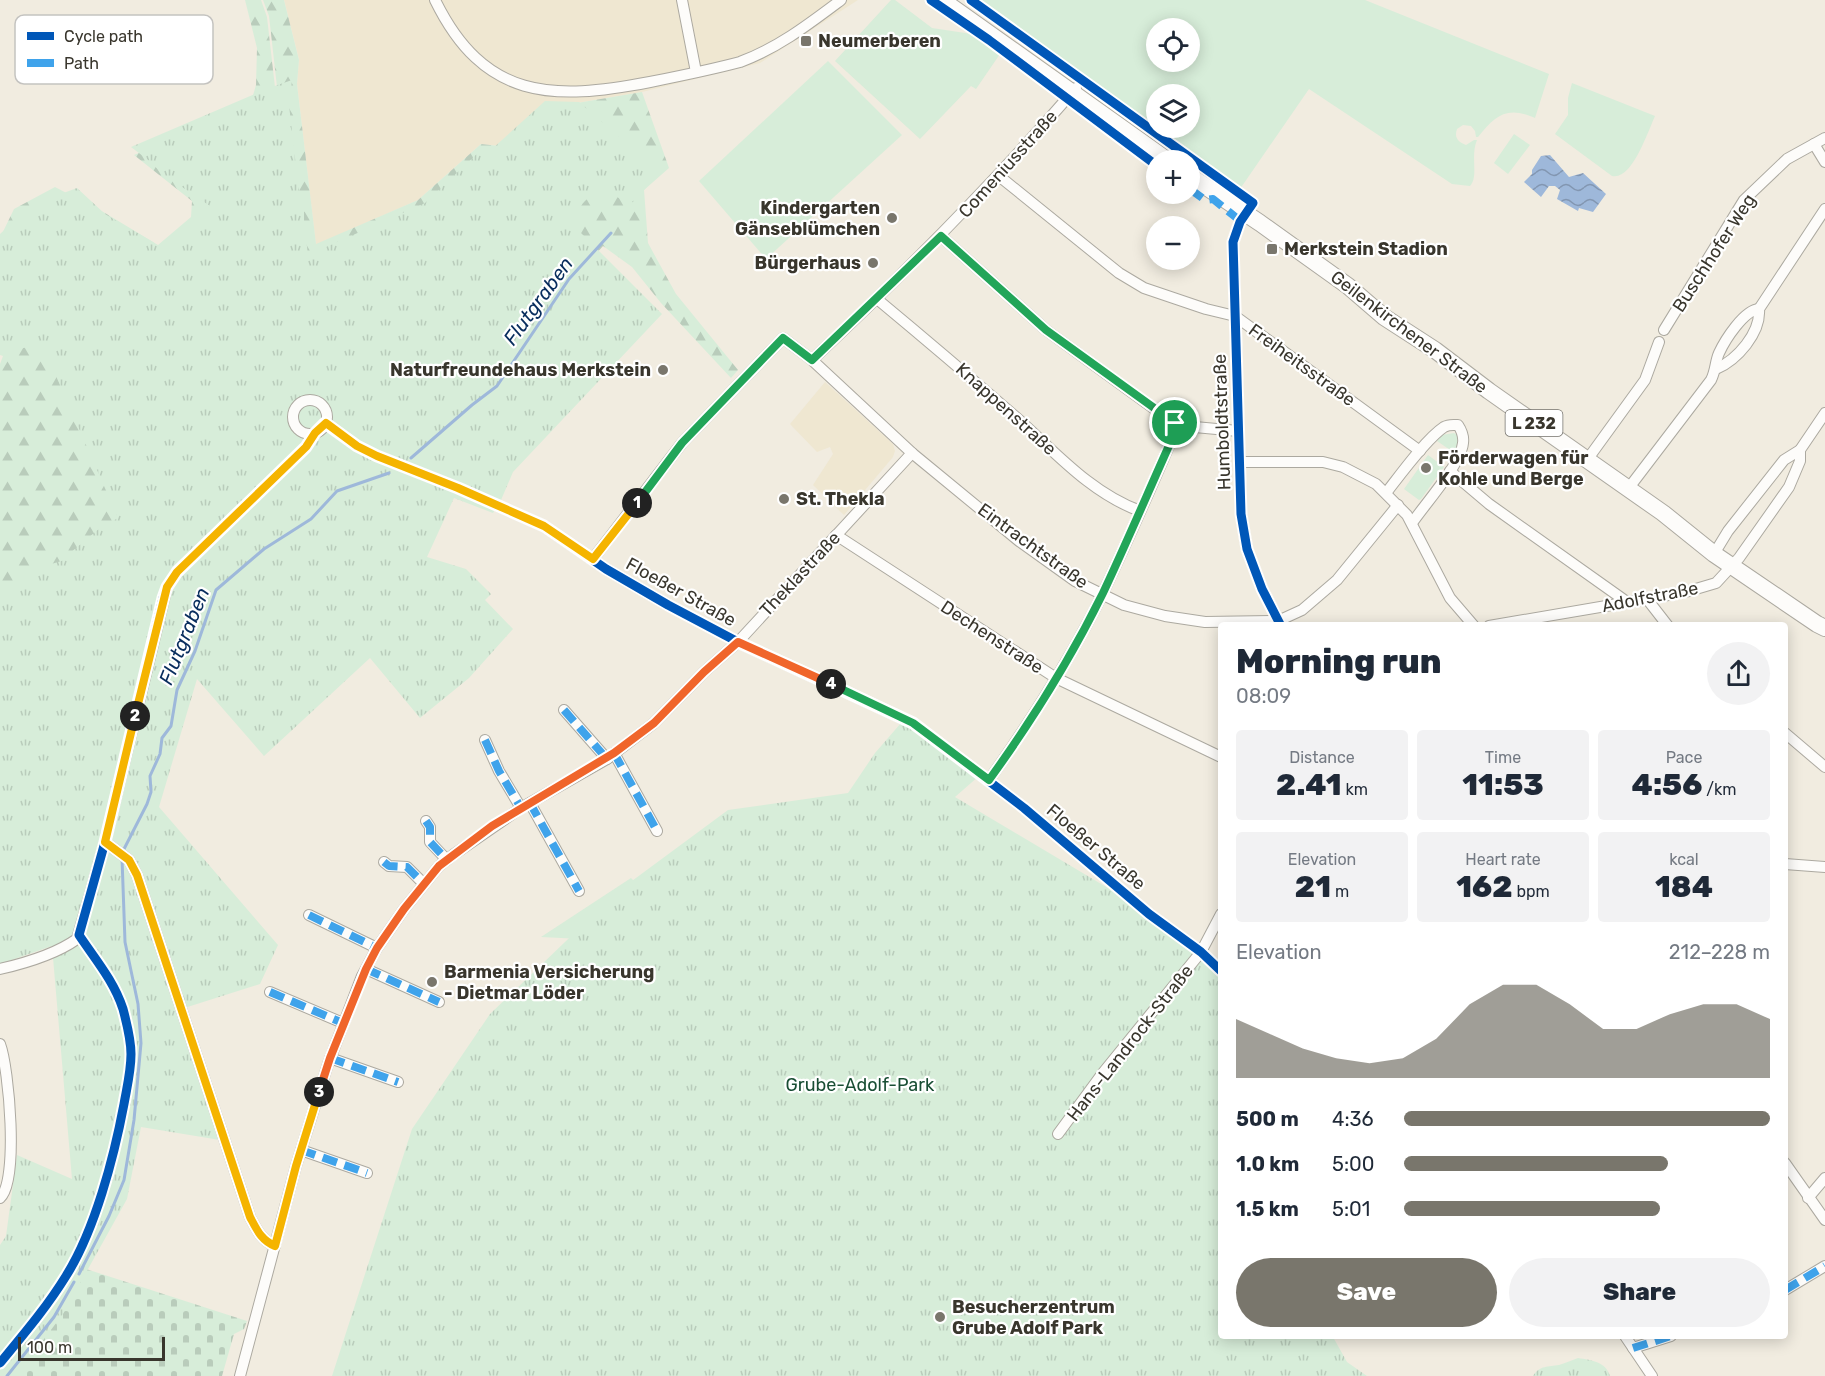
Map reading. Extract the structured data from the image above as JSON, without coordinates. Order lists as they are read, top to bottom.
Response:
{
  "streets": {
    "main road": ["Geilenkirchener Straße", "L 232"],
    "street": [
      "Comeniusstraße",
      "Buschhofer Weg",
      "Freiheitsstraße",
      "Knappenstraße",
      "Humboldtstraße",
      "Eintrachtstraße",
      "Theklastraße",
      "Floeßer Straße",
      "Adolfstraße",
      "Dechenstraße",
      "Hans-Landrock-Straße"
    ]
  },
  "crossings": [
    ["Comeniusstraße", "Freiheitsstraße"],
    ["Comeniusstraße", "Knappenstraße"],
    ["Comeniusstraße", "Eintrachtstraße"],
    ["Geilenkirchener Straße", "Humboldtstraße"],
    ["Geilenkirchener Straße", "Adolfstraße"],
    ["Freiheitsstraße", "Humboldtstraße"],
    ["Eintrachtstraße", "Theklastraße"],
    ["Theklastraße", "Floeßer Straße"],
    ["Theklastraße", "Dechenstraße"],
    ["Floeßer Straße", "Hans-Landrock-Straße"]
  ],
  "water": ["Flutgraben"],
  "parks": ["Grube-Adolf-Park"],
  "places": {
    "transit": ["Neumerberen", "Merkstein Stadion"],
    "other": [
      "Kindergarten Gänseblümchen",
      "Bürgerhaus",
      "Naturfreundehaus Merkstein",
      "Förderwagen für Kohle und Berge",
      "St. Thekla",
      "Barmenia Versicherung - Dietmar Löder",
      "Besucherzentrum Grube Adolf Park"
    ]
  },
  "legend": ["Cycle path", "Path"],
  "scale_bar": "100 m",
  "page": {
    "map_buttons": ["+", "−"],
    "pins": [
      "1",
      "4",
      "2",
      "3"
    ],
    "heading": ["Morning run", "08:09"],
    "stats": [
      ["Distance", "2.41 km"],
      ["Time", "11:53"],
      ["Pace", "4:56 /km"],
      ["Elevation", "21 m"],
      ["Heart rate", "162 bpm"],
      ["kcal", "184"]
    ],
    "chart": ["Elevation", "212–228 m"],
    "list": [
      {
        "name": "500 m",
        "note": "4:36"
      },
      {
        "name": "1.0 km",
        "note": "5:00"
      },
      {
        "name": "1.5 km",
        "note": "5:01"
      }
    ],
    "buttons": ["Save", "Share"],
    "scale": "100 m"
  }
}
